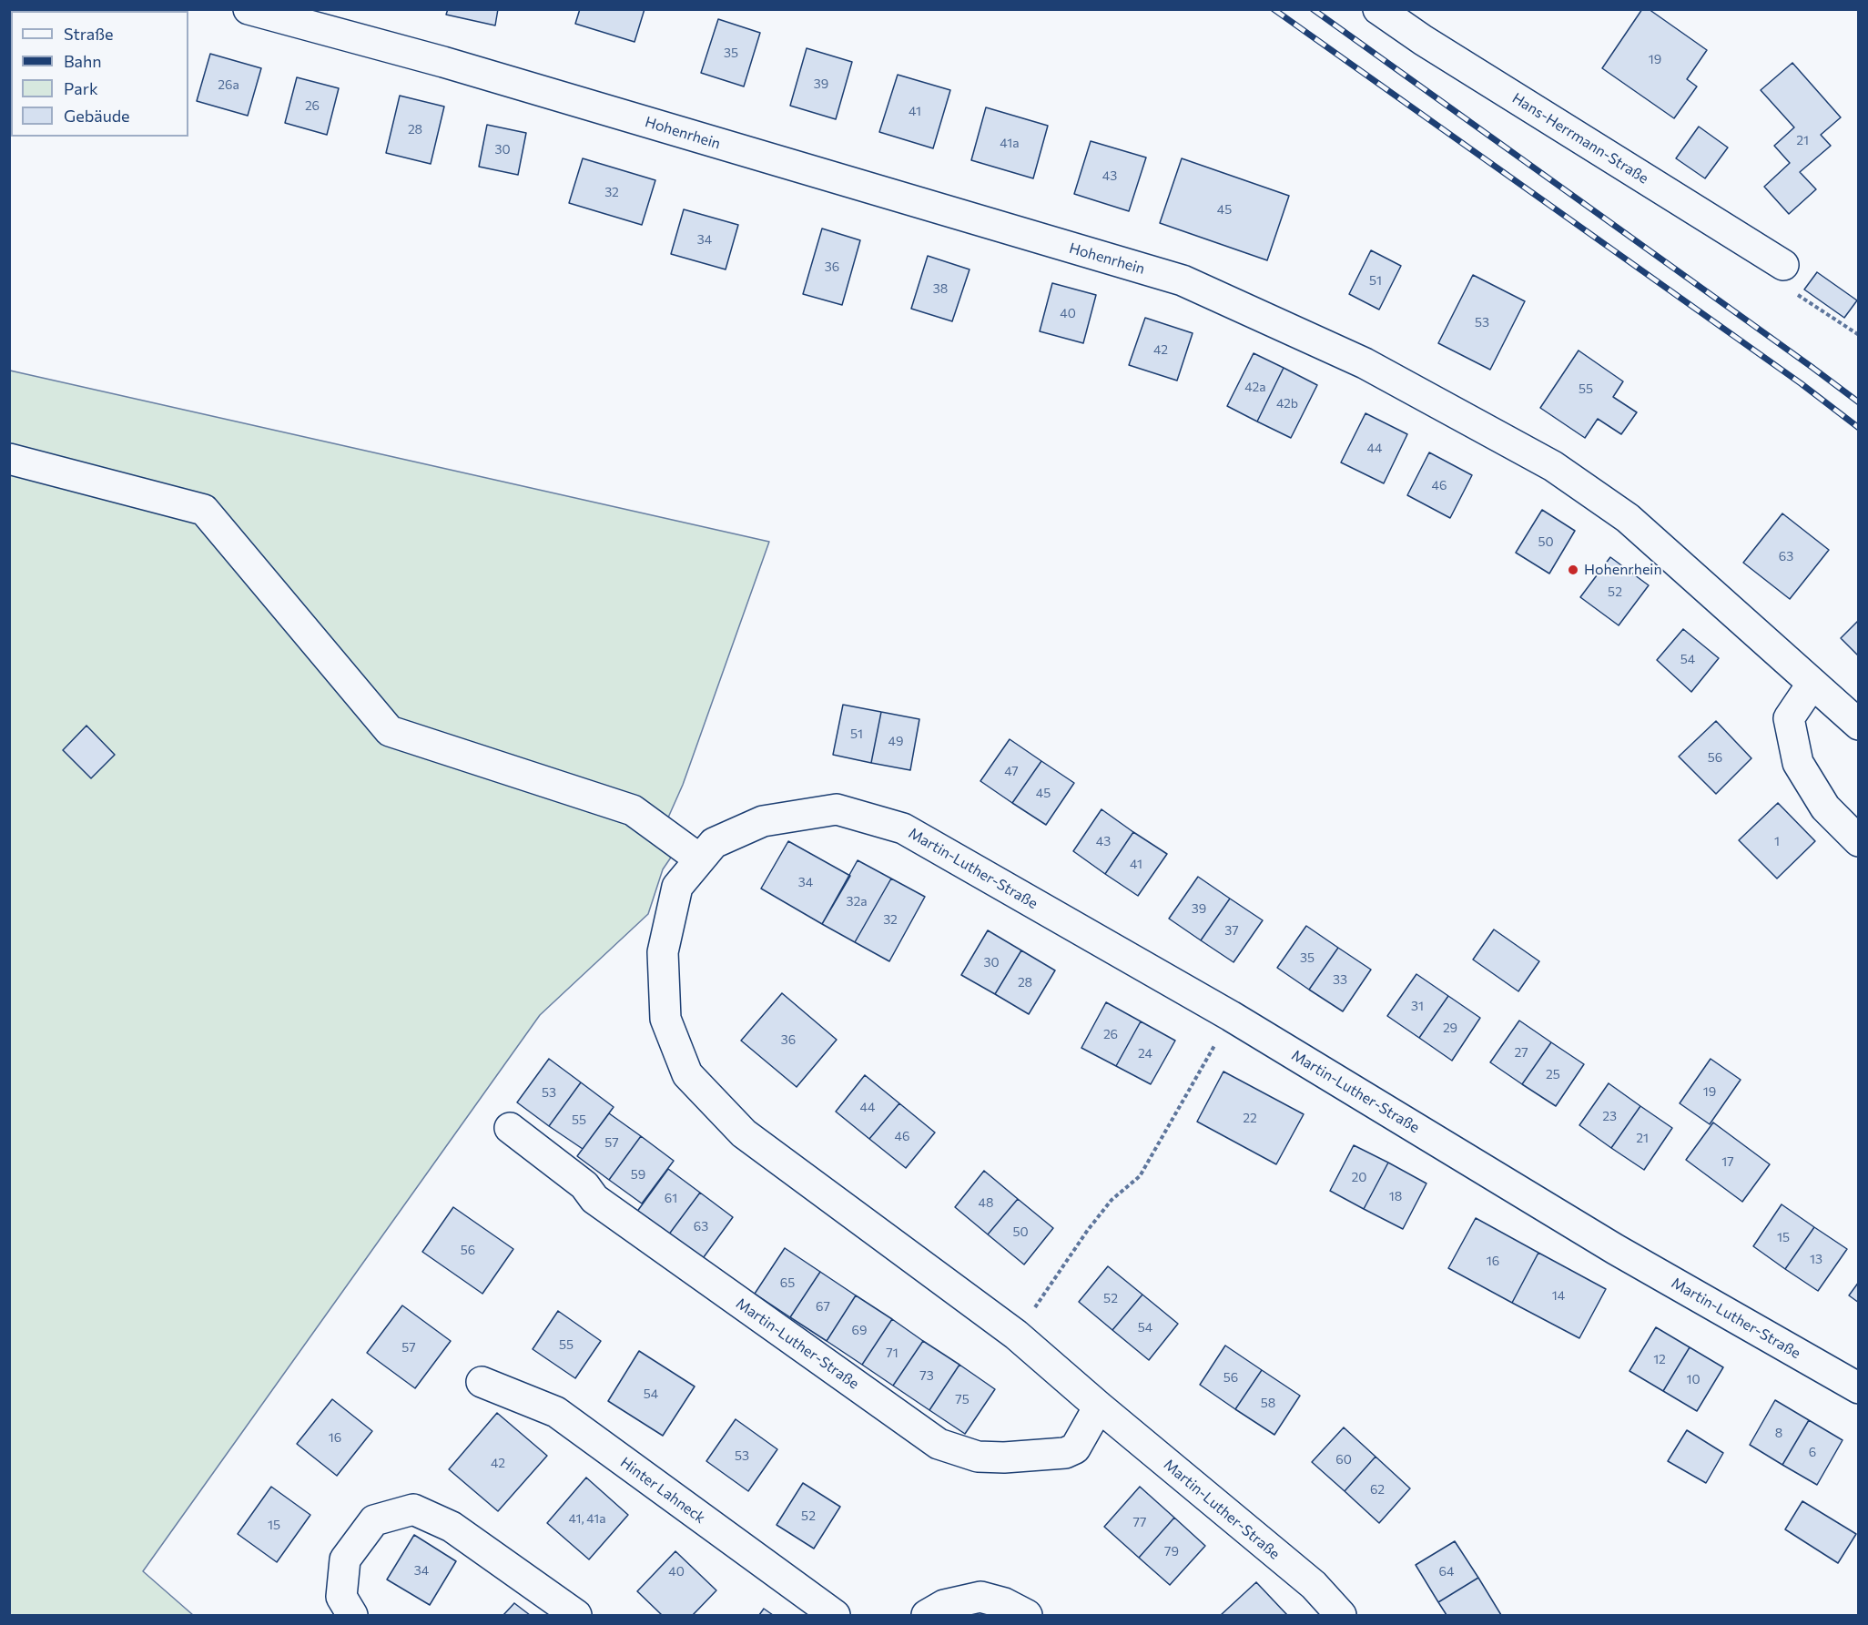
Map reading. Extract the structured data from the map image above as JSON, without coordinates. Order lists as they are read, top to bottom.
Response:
{
  "streets": {
    "street": [
      "Hohenrhein",
      "Hans-Herrmann-Straße",
      "Martin-Luther-Straße",
      "Hinter Lahneck"
    ]
  },
  "places": ["Hohenrhein"],
  "house_numbers": [
    "35",
    "19",
    "39",
    "26a",
    "26",
    "41",
    "28",
    "21",
    "41a",
    "30",
    "43",
    "32",
    "45",
    "34",
    "36",
    "51",
    "38",
    "40",
    "53",
    "42",
    "42a",
    "55",
    "42b",
    "44",
    "46",
    "50",
    "63",
    "52",
    "54",
    "51",
    "49",
    "56",
    "47",
    "45",
    "43",
    "1",
    "41",
    "34",
    "32a",
    "39",
    "32",
    "37",
    "35",
    "30",
    "33",
    "28",
    "31",
    "29",
    "26",
    "36",
    "27",
    "24",
    "25",
    "19",
    "53",
    "44",
    "23",
    "22",
    "55",
    "46",
    "21",
    "57",
    "17",
    "59",
    "20",
    "18",
    "61",
    "48",
    "63",
    "50",
    "15",
    "56",
    "13",
    "16",
    "65",
    "14",
    "52",
    "67",
    "54",
    "69",
    "55",
    "57",
    "71",
    "12",
    "73",
    "56",
    "10",
    "54",
    "75",
    "58",
    "8",
    "16",
    "6",
    "53",
    "60",
    "42",
    "62",
    "52",
    "41, 41a",
    "77",
    "15",
    "79",
    "34",
    "40",
    "64"
  ],
  "legend": [
    "Straße",
    "Bahn",
    "Park",
    "Gebäude"
  ]
}
